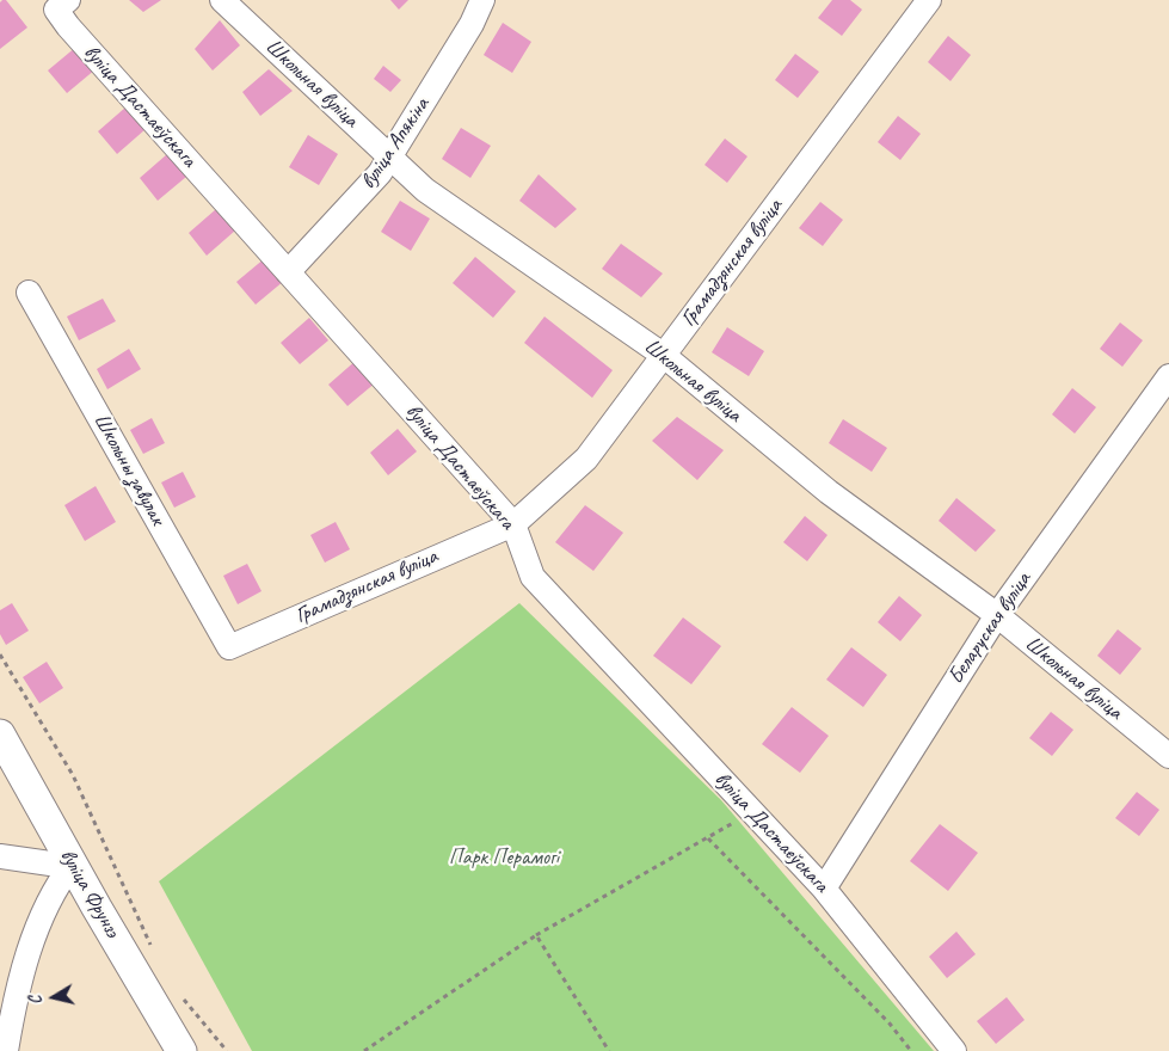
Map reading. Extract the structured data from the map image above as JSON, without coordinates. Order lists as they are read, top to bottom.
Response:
{
  "streets": {
    "street": [
      "Школьная вуліца",
      "вуліца Дастаеўскага",
      "вуліца Апякіна",
      "Грамадзянская вуліца",
      "Школьны завулак",
      "Беларуская вуліца",
      "вуліца Фрунзэ"
    ]
  },
  "crossings": [
    ["Школьная вуліца", "вуліца Апякіна"],
    ["Школьная вуліца", "Грамадзянская вуліца"],
    ["Школьная вуліца", "Беларуская вуліца"],
    ["вуліца Дастаеўскага", "вуліца Апякіна"],
    ["вуліца Дастаеўскага", "Грамадзянская вуліца"],
    ["вуліца Дастаеўскага", "Беларуская вуліца"],
    ["Грамадзянская вуліца", "Школьны завулак"]
  ],
  "parks": ["Парк Перамогі"],
  "north": "left"
}
